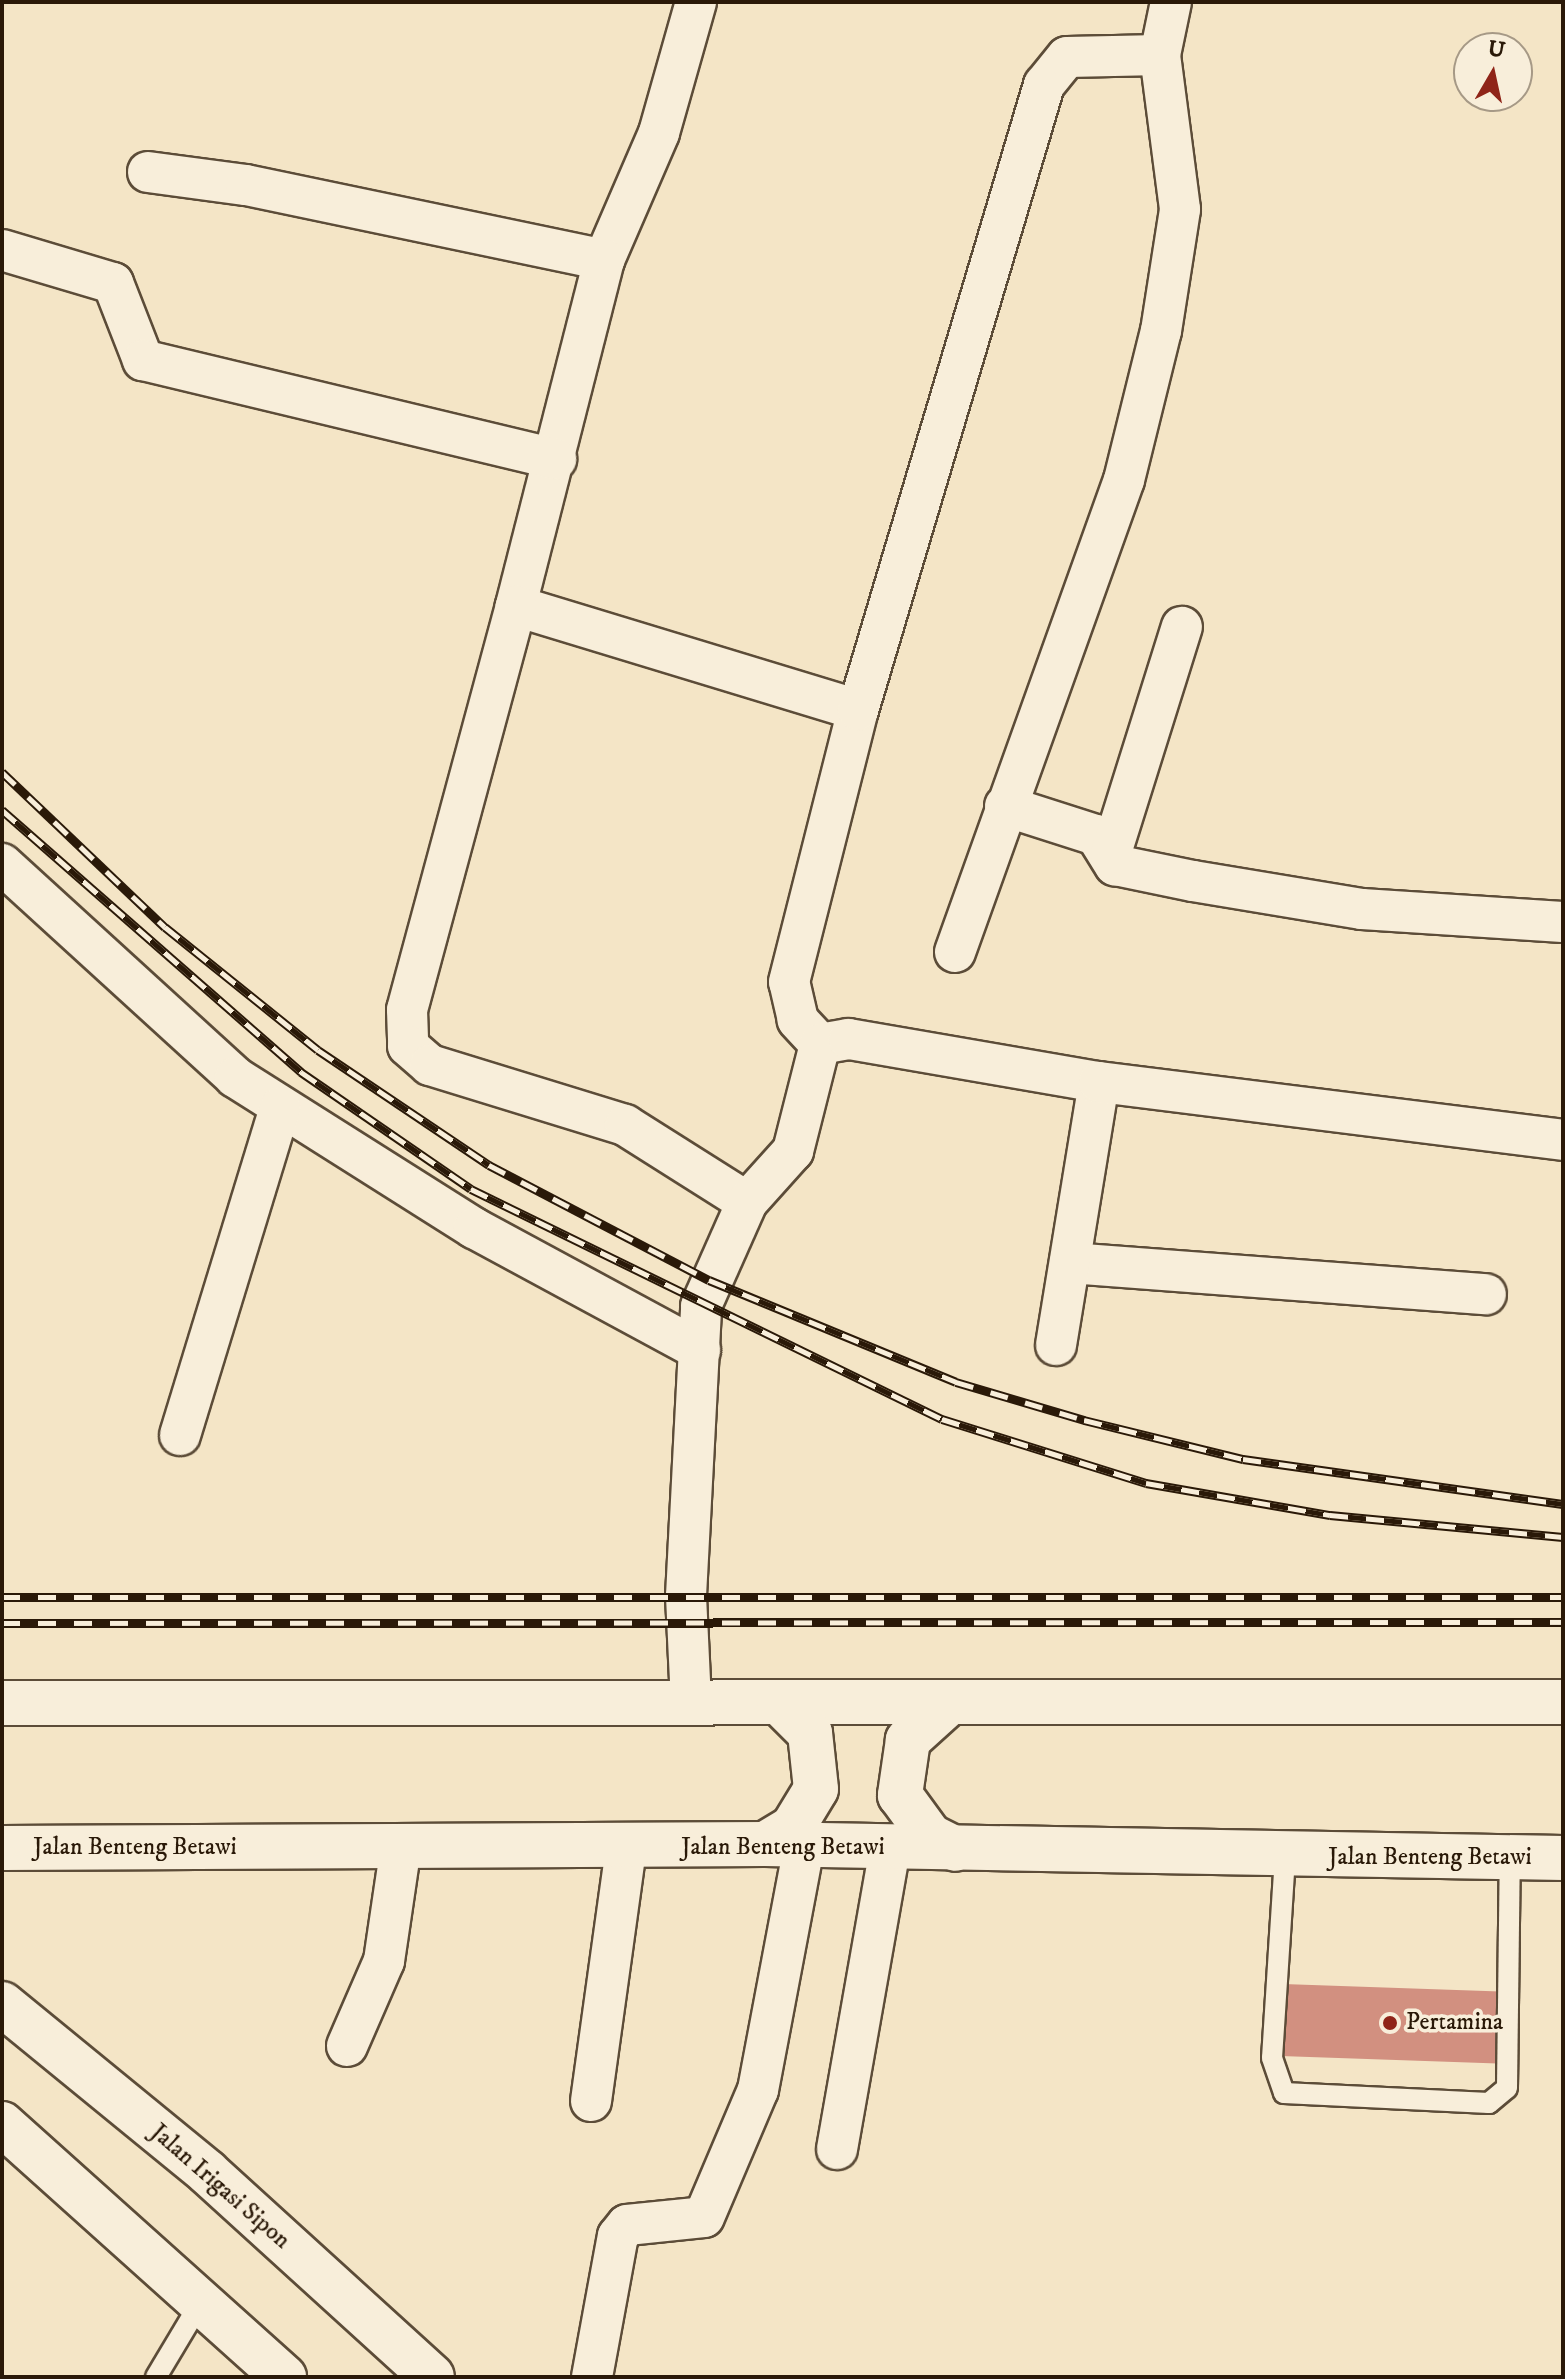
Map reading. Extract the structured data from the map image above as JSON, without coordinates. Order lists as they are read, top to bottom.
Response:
{
  "streets": {
    "main road": ["Jalan Benteng Betawi", "Jalan Irigasi Sipon"]
  },
  "places": ["Pertamina"],
  "north": "top"
}
